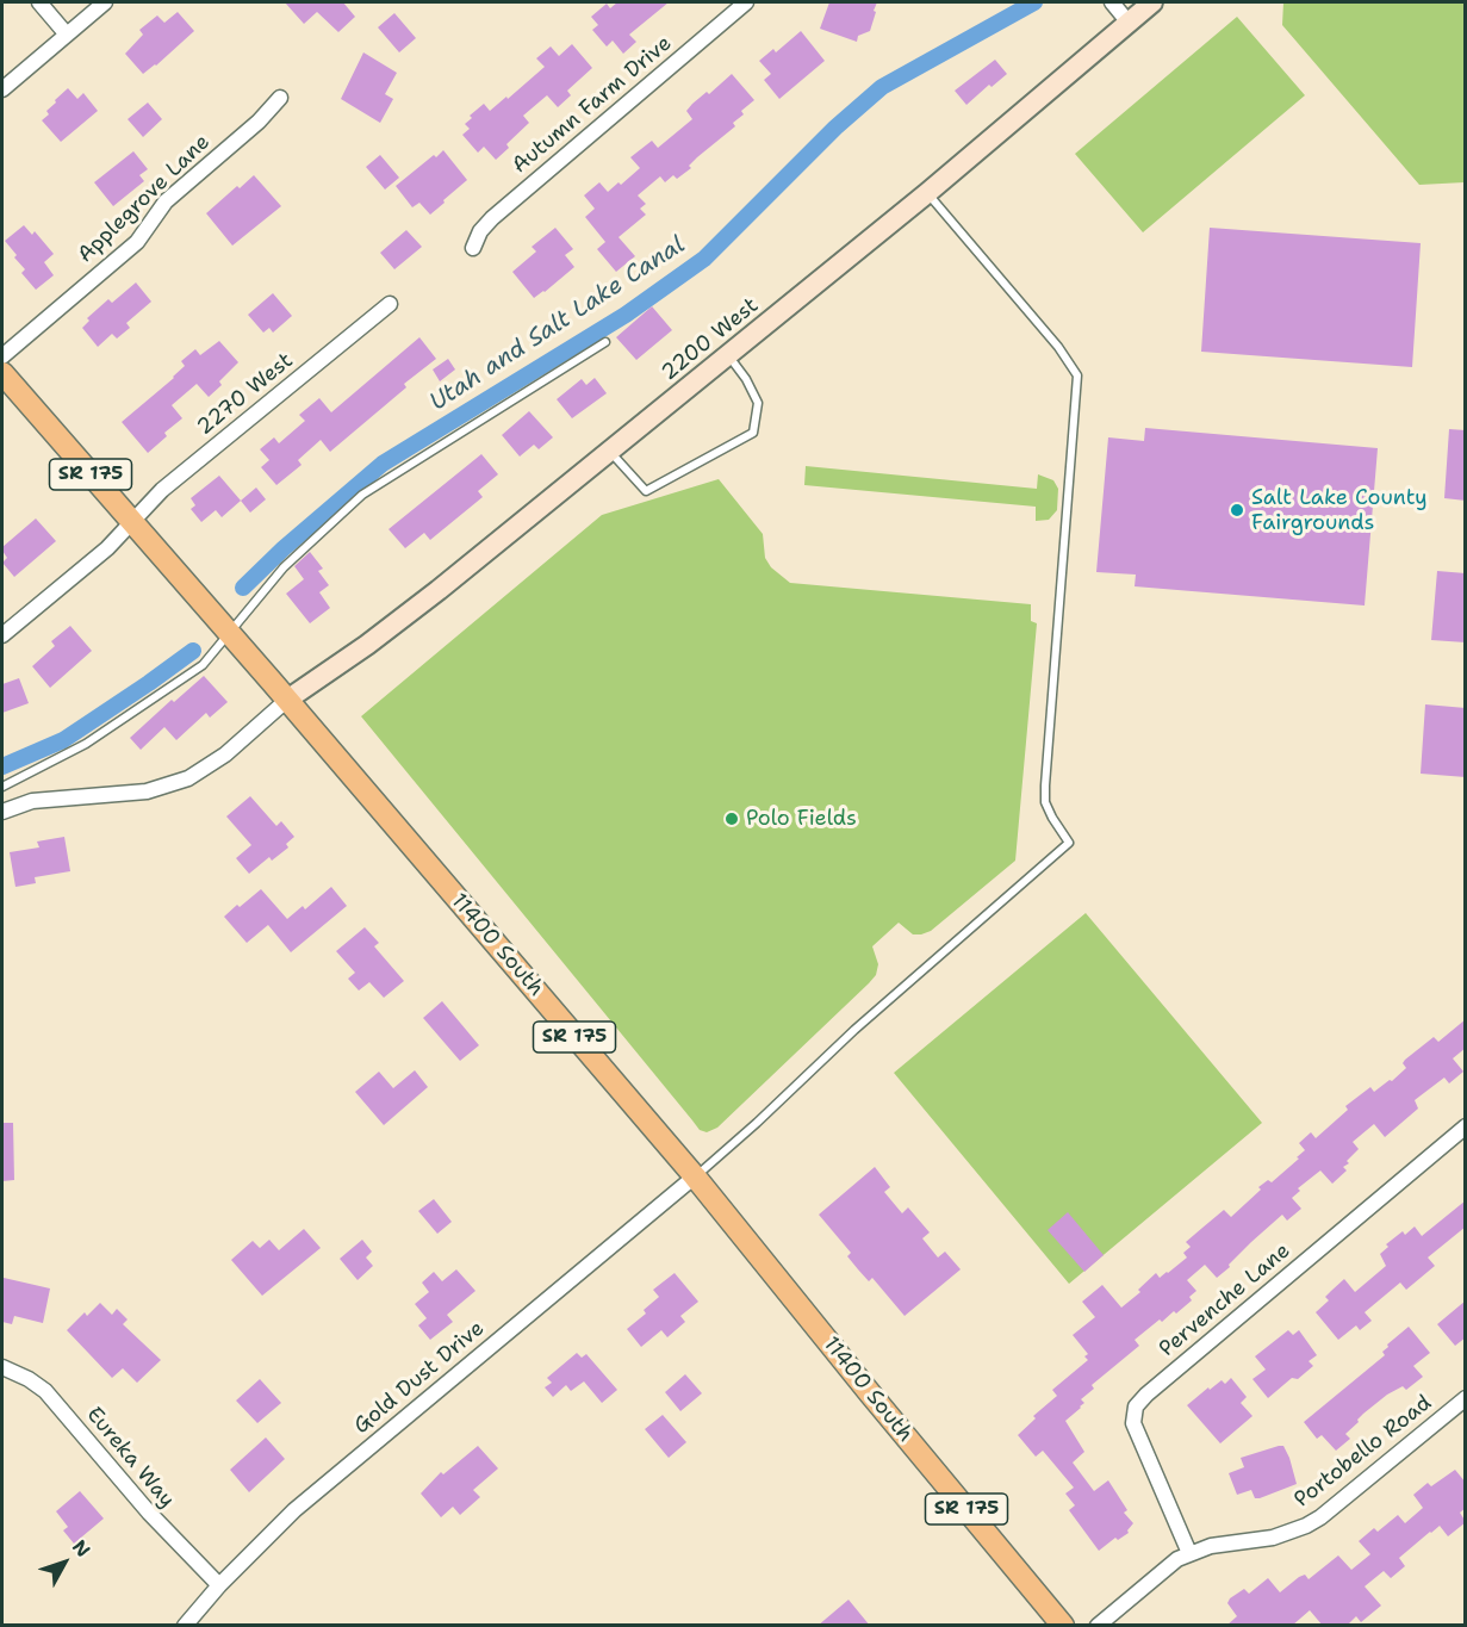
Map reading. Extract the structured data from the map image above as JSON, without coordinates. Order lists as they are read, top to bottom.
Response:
{
  "streets": {
    "main road": ["SR 175", "11400 South"],
    "street": [
      "Autumn Farm Drive",
      "Applegrove Lane",
      "2200 West",
      "2270 West",
      "Pervenche Lane",
      "Gold Dust Drive",
      "Portobello Road",
      "Eureka Way"
    ]
  },
  "crossings": [
    ["2200 West", "11400 South"],
    ["2270 West", "11400 South"],
    ["11400 South", "Gold Dust Drive"],
    ["Pervenche Lane", "Portobello Road"],
    ["Gold Dust Drive", "Eureka Way"]
  ],
  "water": ["Utah and Salt Lake Canal"],
  "places": ["Salt Lake County Fairgrounds", "Polo Fields"],
  "north": "top right"
}
